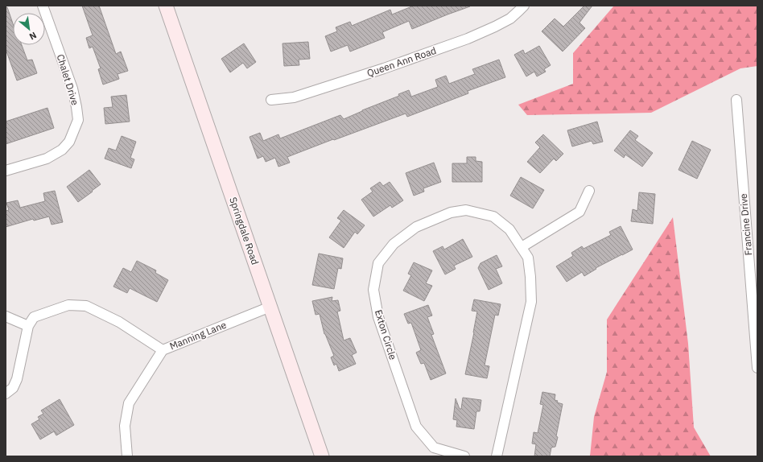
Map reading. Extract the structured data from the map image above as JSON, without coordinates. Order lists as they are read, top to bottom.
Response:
{
  "streets": {
    "main road": ["Springdale Road"],
    "street": [
      "Queen Ann Road",
      "Chalet Drive",
      "Francine Drive",
      "Exton Circle",
      "Manning Lane"
    ]
  },
  "crossings": [
    ["Springdale Road", "Manning Lane"]
  ],
  "north": "bottom right"
}
